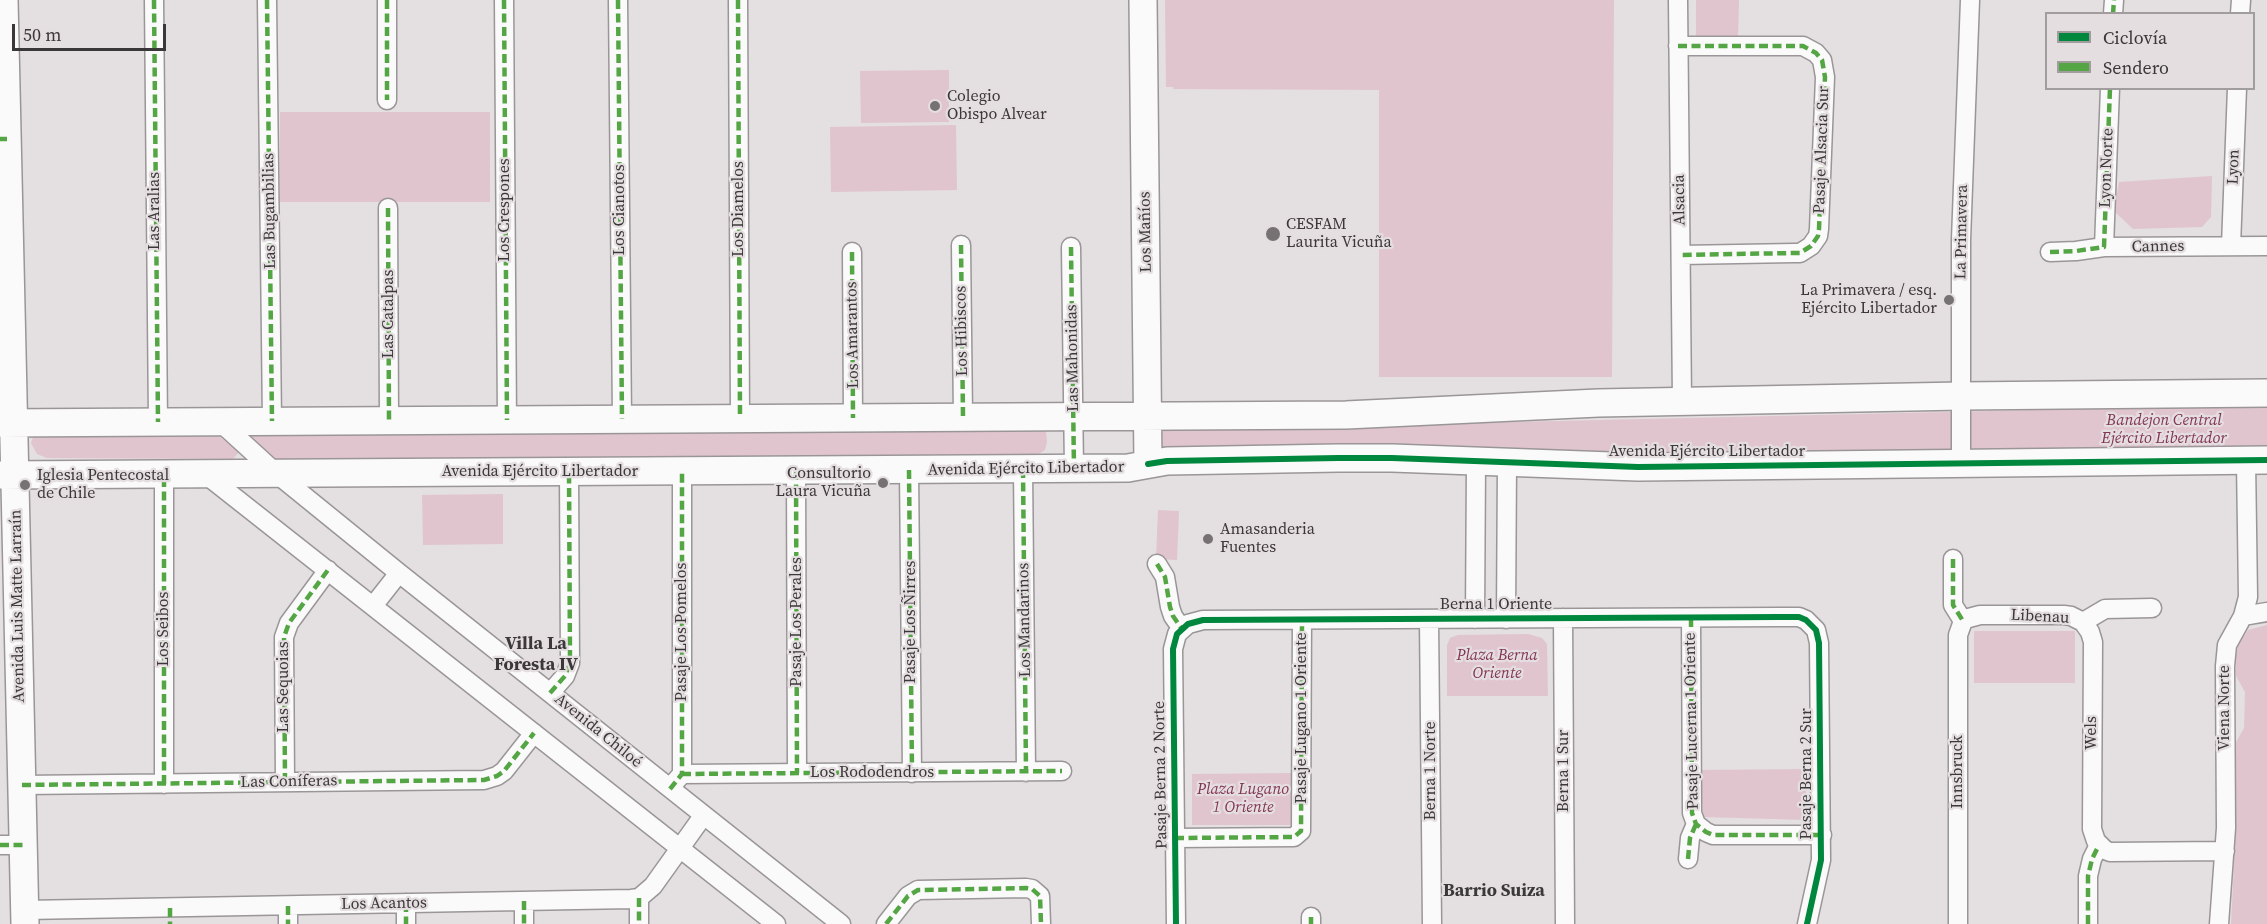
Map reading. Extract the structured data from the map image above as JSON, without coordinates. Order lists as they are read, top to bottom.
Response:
{
  "streets": {
    "main road": ["Los Mañíos", "Avenida Ejército Libertador", "Avenida Luis Matte Larraín"],
    "street": [
      "Pasaje Alsacia Sur",
      "Lyon",
      "Lyon Norte",
      "Alsacia",
      "Los Diamelos",
      "Los Crespones",
      "Los Cianotos",
      "Las Aralias",
      "Las Bugambilias",
      "La Primavera",
      "Cannes",
      "Las Catalpas",
      "Los Hibiscos",
      "Los Amarantos",
      "Las Mahonidas",
      "Berna 1 Oriente",
      "Libenau",
      "Los Mandarinos",
      "Pasaje Los Perales",
      "Pasaje Los Ñirres",
      "Los Seibos",
      "Pasaje Los Pomelos",
      "Las Sequoias",
      "Viena Norte",
      "Pasaje Lugano 1 Oriente",
      "Pasaje Lucerna 1 Oriente",
      "Avenida Chiloé",
      "Wels",
      "Berna 1 Norte",
      "Berna 1 Sur",
      "Innsbruck",
      "Los Rododendros",
      "Pasaje Berna 2 Sur",
      "Pasaje Berna 2 Norte",
      "Las Coníferas",
      "Los Acantos"
    ]
  },
  "crossings": [
    ["Pasaje Alsacia Sur", "Alsacia"],
    ["Lyon", "Cannes"],
    ["Lyon Norte", "Cannes"],
    ["Los Mañíos", "Avenida Ejército Libertador"],
    ["La Primavera", "Avenida Ejército Libertador"],
    ["Las Mahonidas", "Avenida Ejército Libertador"],
    ["Avenida Ejército Libertador", "Avenida Luis Matte Larraín"],
    ["Avenida Ejército Libertador", "Los Mandarinos"],
    ["Avenida Ejército Libertador", "Pasaje Los Perales"],
    ["Avenida Ejército Libertador", "Pasaje Los Ñirres"],
    ["Avenida Ejército Libertador", "Los Seibos"],
    ["Avenida Ejército Libertador", "Pasaje Los Pomelos"],
    ["Avenida Ejército Libertador", "Viena Norte"],
    ["Avenida Ejército Libertador", "Avenida Chiloé"],
    ["Berna 1 Oriente", "Pasaje Lugano 1 Oriente"],
    ["Berna 1 Oriente", "Pasaje Lucerna 1 Oriente"],
    ["Berna 1 Oriente", "Berna 1 Norte"],
    ["Berna 1 Oriente", "Berna 1 Sur"],
    ["Berna 1 Oriente", "Pasaje Berna 2 Sur"],
    ["Berna 1 Oriente", "Pasaje Berna 2 Norte"],
    ["Avenida Luis Matte Larraín", "Las Coníferas"],
    ["Avenida Luis Matte Larraín", "Los Acantos"],
    ["Libenau", "Wels"],
    ["Libenau", "Innsbruck"],
    ["Los Mandarinos", "Los Rododendros"],
    ["Pasaje Los Perales", "Los Rododendros"],
    ["Pasaje Los Ñirres", "Los Rododendros"],
    ["Los Seibos", "Las Coníferas"],
    ["Pasaje Los Pomelos", "Los Rododendros"],
    ["Las Sequoias", "Las Coníferas"],
    ["Pasaje Lugano 1 Oriente", "Pasaje Berna 2 Norte"],
    ["Pasaje Lucerna 1 Oriente", "Pasaje Berna 2 Sur"]
  ],
  "districts": ["Villa La Foresta IV", "Barrio Suiza"],
  "parks": ["Bandejon Central Ejército Libertador", "Plaza Berna Oriente", "Plaza Lugano 1 Oriente"],
  "places": [
    "Colegio Obispo Alvear",
    "CESFAM Laurita Vicuña",
    "La Primavera / esq. Ejército Libertador",
    "Consultorio Laura Vicuña",
    "Iglesia Pentecostal de Chile",
    "Amasanderia Fuentes"
  ],
  "legend": ["Ciclovía", "Sendero"],
  "scale_bar": "50 m"
}
